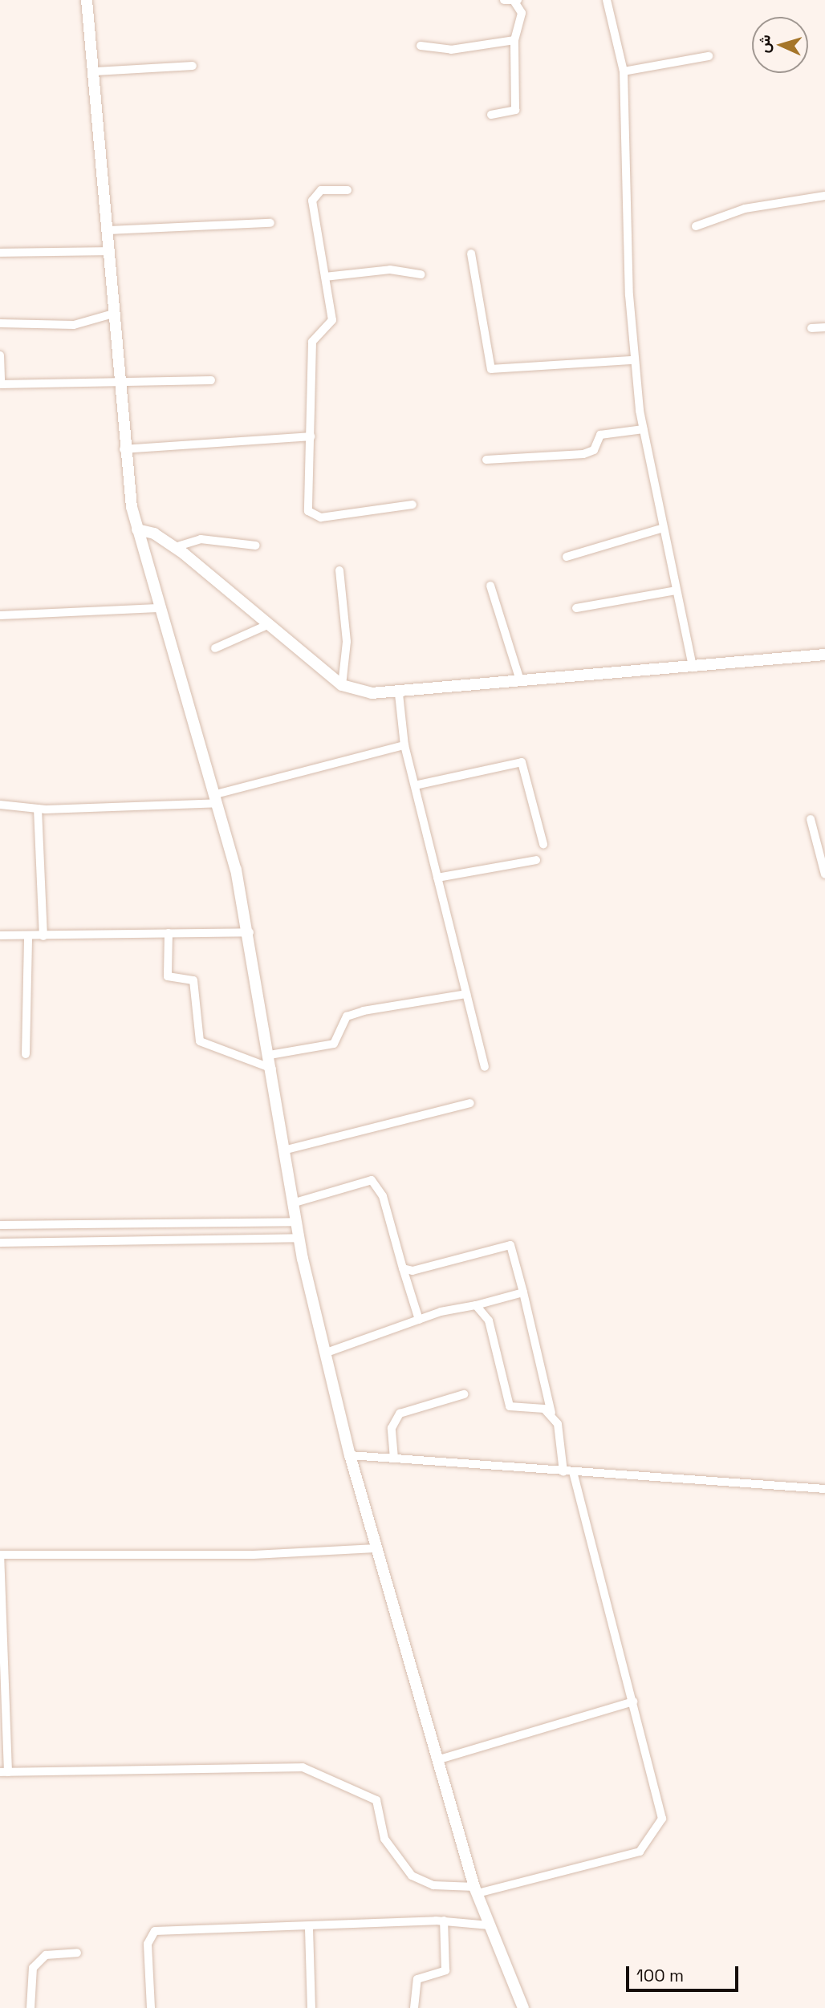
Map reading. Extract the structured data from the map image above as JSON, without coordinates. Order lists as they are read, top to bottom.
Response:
{
  "scale_bar": "100 m",
  "north": "left"
}
